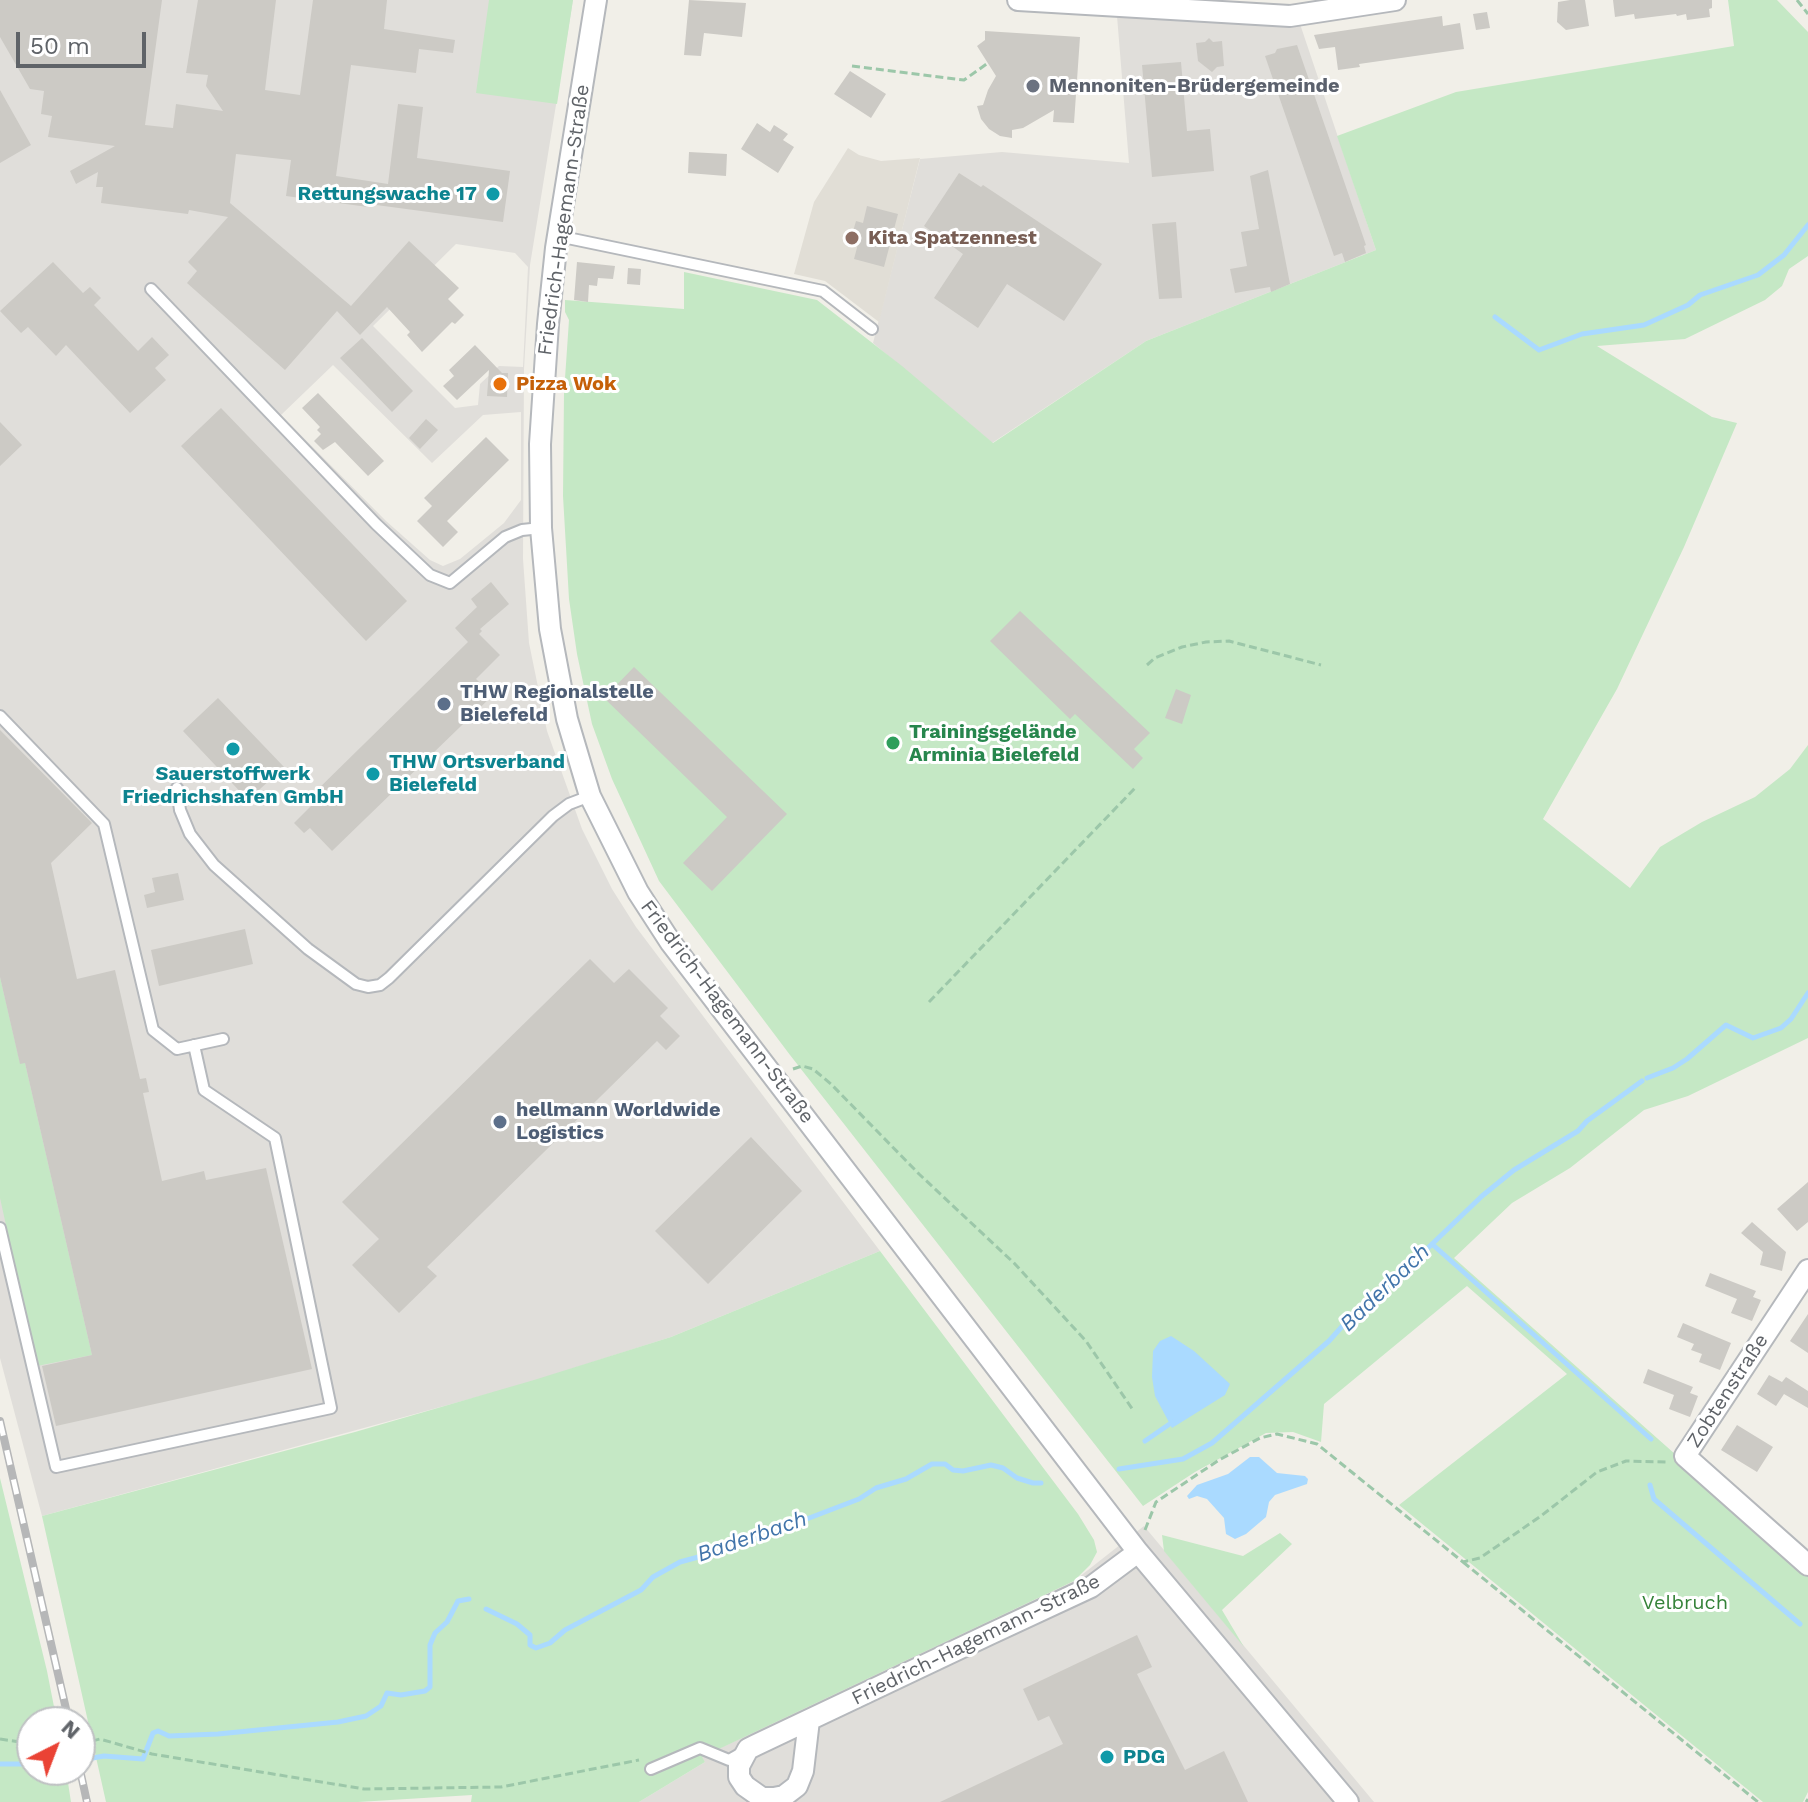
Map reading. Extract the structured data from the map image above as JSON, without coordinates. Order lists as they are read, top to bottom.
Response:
{
  "streets": {
    "street": ["Friedrich-Hagemann-Straße", "Zobtenstraße"]
  },
  "water": ["Baderbach"],
  "parks": ["Velbruch"],
  "places": [
    "Mennoniten-Brüdergemeinde",
    "Rettungswache 17",
    "Kita Spatzennest",
    "Pizza Wok",
    "THW Regionalstelle Bielefeld",
    "Trainingsgelände Arminia Bielefeld",
    "Sauerstoffwerk Friedrichshafen GmbH",
    "THW Ortsverband Bielefeld",
    "hellmann Worldwide Logistics",
    "PDG"
  ],
  "scale_bar": "50 m",
  "north": "top right"
}
